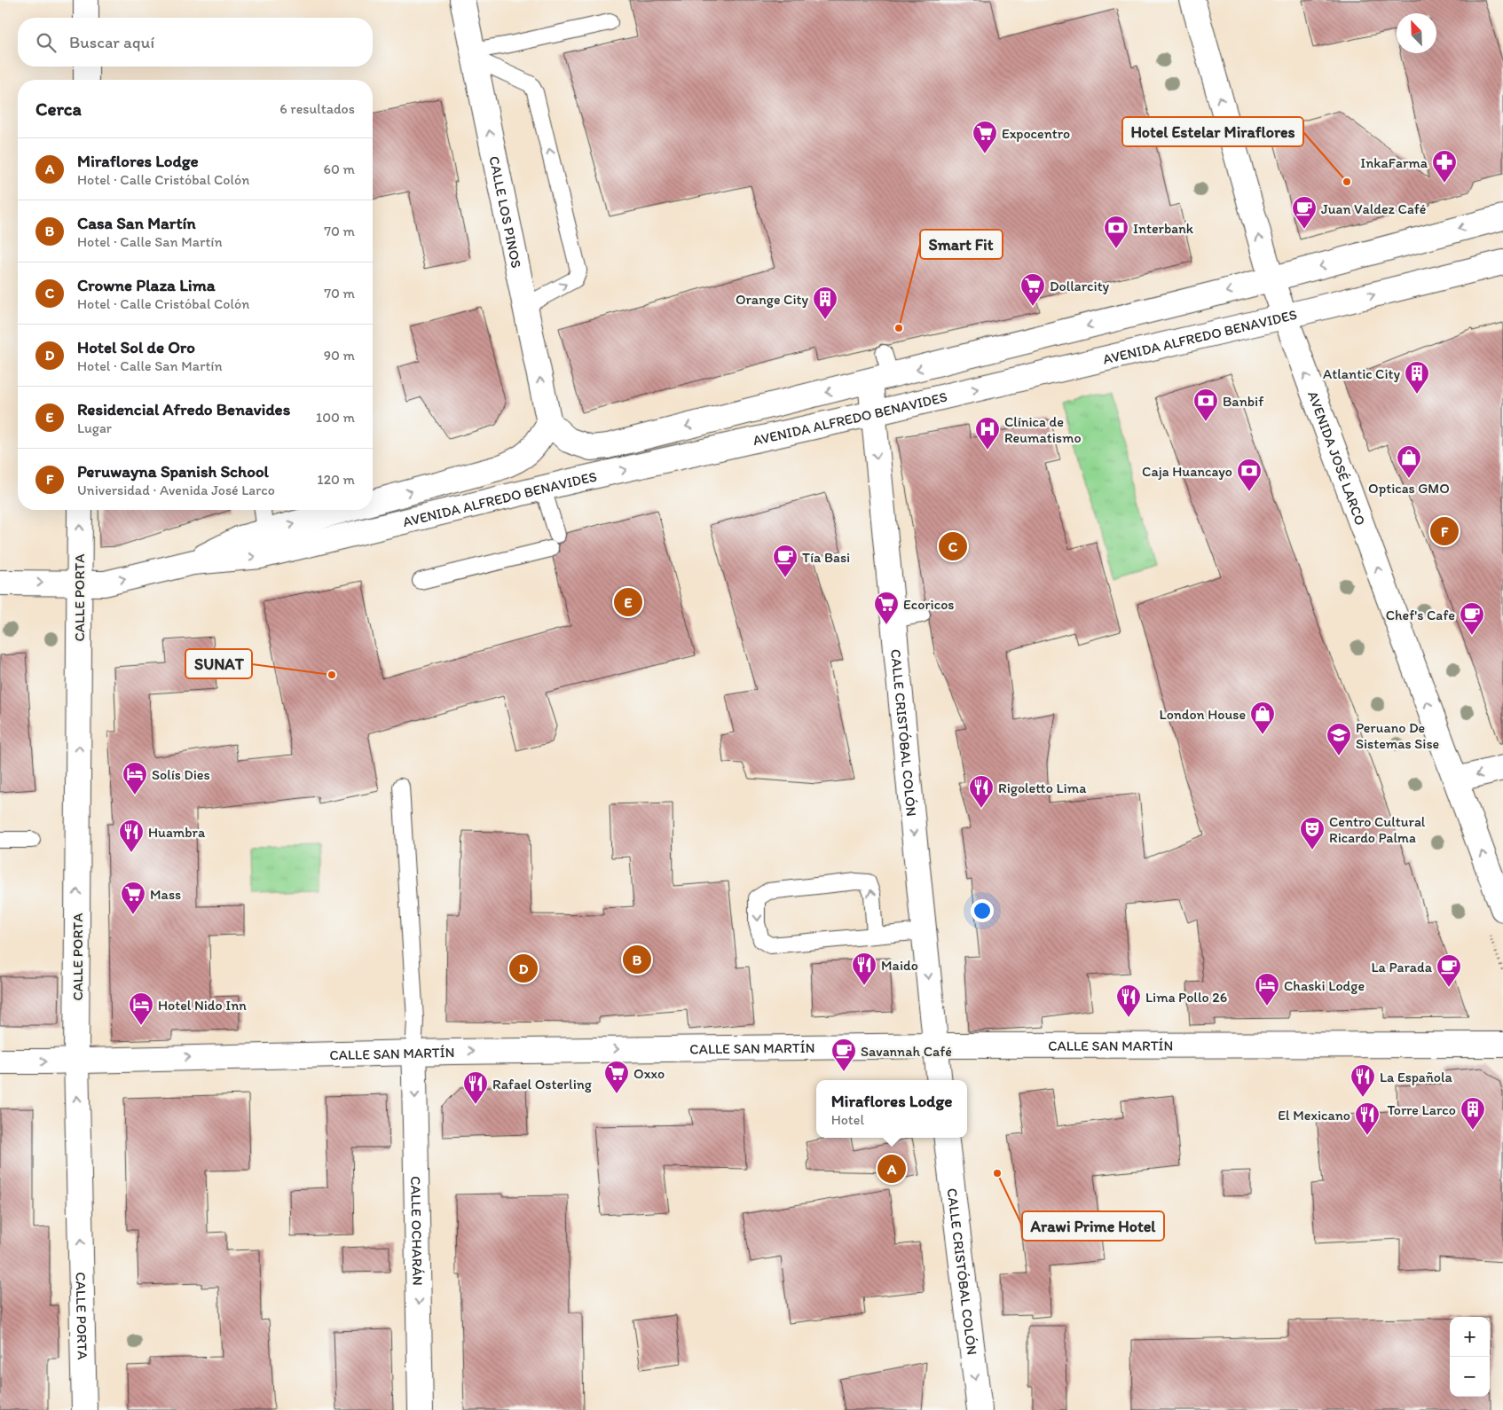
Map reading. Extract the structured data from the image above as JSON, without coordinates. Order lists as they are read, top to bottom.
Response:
{
  "streets": {
    "street": [
      "CALLE LOS PINOS",
      "AVENIDA ALFREDO BENAVIDES",
      "AVENIDA JOSÉ LARCO",
      "CALLE PORTA",
      "CALLE CRISTÓBAL COLÓN",
      "CALLE SAN MARTÍN",
      "CALLE OCHARÁN"
    ]
  },
  "crossings": [
    ["CALLE LOS PINOS", "AVENIDA ALFREDO BENAVIDES"],
    ["AVENIDA ALFREDO BENAVIDES", "AVENIDA JOSÉ LARCO"],
    ["AVENIDA ALFREDO BENAVIDES", "CALLE PORTA"],
    ["AVENIDA ALFREDO BENAVIDES", "CALLE CRISTÓBAL COLÓN"],
    ["CALLE PORTA", "CALLE SAN MARTÍN"],
    ["CALLE CRISTÓBAL COLÓN", "CALLE SAN MARTÍN"],
    ["CALLE SAN MARTÍN", "CALLE OCHARÁN"]
  ],
  "one_way": [
    "CALLE LOS PINOS",
    "AVENIDA JOSÉ LARCO",
    "CALLE PORTA",
    "CALLE CRISTÓBAL COLÓN",
    "CALLE SAN MARTÍN",
    "CALLE OCHARÁN"
  ],
  "places": {
    "supermarket": [
      "Expocentro",
      "Dollarcity",
      "Ecoricos",
      "Mass",
      "Oxxo"
    ],
    "other": [
      "Hotel Estelar Miraflores",
      "Smart Fit",
      "SUNAT",
      "Arawi Prime Hotel"
    ],
    "pharmacy": ["InkaFarma"],
    "cafe": [
      "Juan Valdez Café",
      "Tía Basi",
      "Chef's Cafe",
      "La Parada",
      "Savannah Café"
    ],
    "bank": ["Interbank", "Banbif", "Caja Huancayo"],
    "building": ["Orange City", "Atlantic City", "Torre Larco"],
    "hospital": ["Clínica de Reumatismo"],
    "shop": ["Opticas GMO", "London House"],
    "school or university": ["Peruano De Sistemas Sise"],
    "hotel": ["Solís Dies", "Chaski Lodge", "Hotel Nido Inn"],
    "restaurant": [
      "Rigoletto Lima",
      "Huambra",
      "Maido",
      "Lima Pollo 26",
      "La Española",
      "Rafael Osterling",
      "El Mexicano"
    ],
    "theatre": ["Centro Cultural Ricardo Palma"]
  },
  "north": "top left",
  "page": {
    "search": "Buscar aquí",
    "heading": ["Cerca", "6 resultados"],
    "list": [
      {
        "mark": "A",
        "name": "Miraflores Lodge",
        "note": "Hotel · Calle Cristóbal Colón",
        "value": "60 m"
      },
      {
        "mark": "B",
        "name": "Casa San Martín",
        "note": "Hotel · Calle San Martín",
        "value": "70 m"
      },
      {
        "mark": "C",
        "name": "Crowne Plaza Lima",
        "note": "Hotel · Calle Cristóbal Colón",
        "value": "70 m"
      },
      {
        "mark": "D",
        "name": "Hotel Sol de Oro",
        "note": "Hotel · Calle San Martín",
        "value": "90 m"
      },
      {
        "mark": "E",
        "name": "Residencial Afredo Benavides",
        "note": "Lugar",
        "value": "100 m"
      },
      {
        "mark": "F",
        "name": "Peruwayna Spanish School",
        "note": "Universidad · Avenida José Larco",
        "value": "120 m"
      }
    ],
    "pins": [
      "F",
      "C",
      "E",
      "B",
      "D",
      "A"
    ],
    "popup": ["Miraflores Lodge", "Hotel"],
    "map_buttons": ["+", "−"]
  }
}
